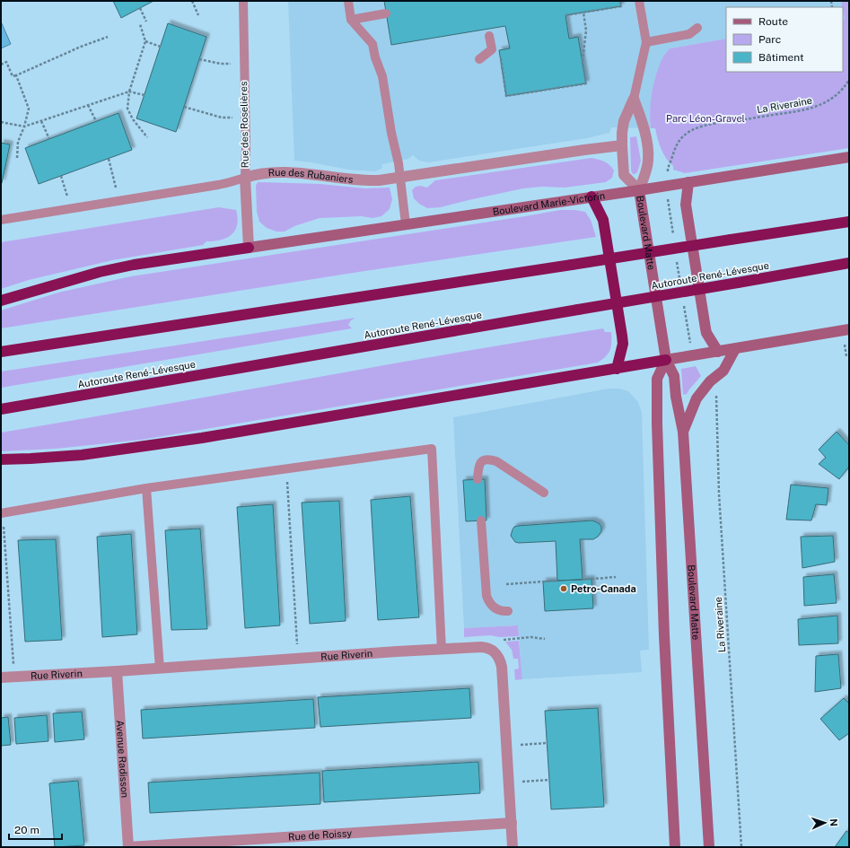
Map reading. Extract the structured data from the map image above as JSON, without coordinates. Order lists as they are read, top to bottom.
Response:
{
  "streets": {
    "highway": ["Autoroute René-Lévesque"],
    "main road": ["Boulevard Marie-Victorin", "Boulevard Matte"],
    "street": [
      "Rue des Roselières",
      "Rue des Rubaniers",
      "Rue Riverin",
      "Avenue Radisson",
      "Rue de Roissy"
    ],
    "path": ["La Riveraine"]
  },
  "crossings": [
    ["Rue des Roselières", "Rue des Rubaniers"],
    ["Rue des Roselières", "Boulevard Marie-Victorin"],
    ["Rue des Rubaniers", "Boulevard Matte"],
    ["Boulevard Marie-Victorin", "Boulevard Matte"],
    ["Rue Riverin", "Avenue Radisson"],
    ["Rue Riverin", "Rue de Roissy"],
    ["Avenue Radisson", "Rue de Roissy"]
  ],
  "parks": ["Parc Léon-Gravel"],
  "places": ["Petro-Canada"],
  "legend": ["Route", "Parc", "Bâtiment"],
  "scale_bar": "20 m",
  "north": "right"
}
